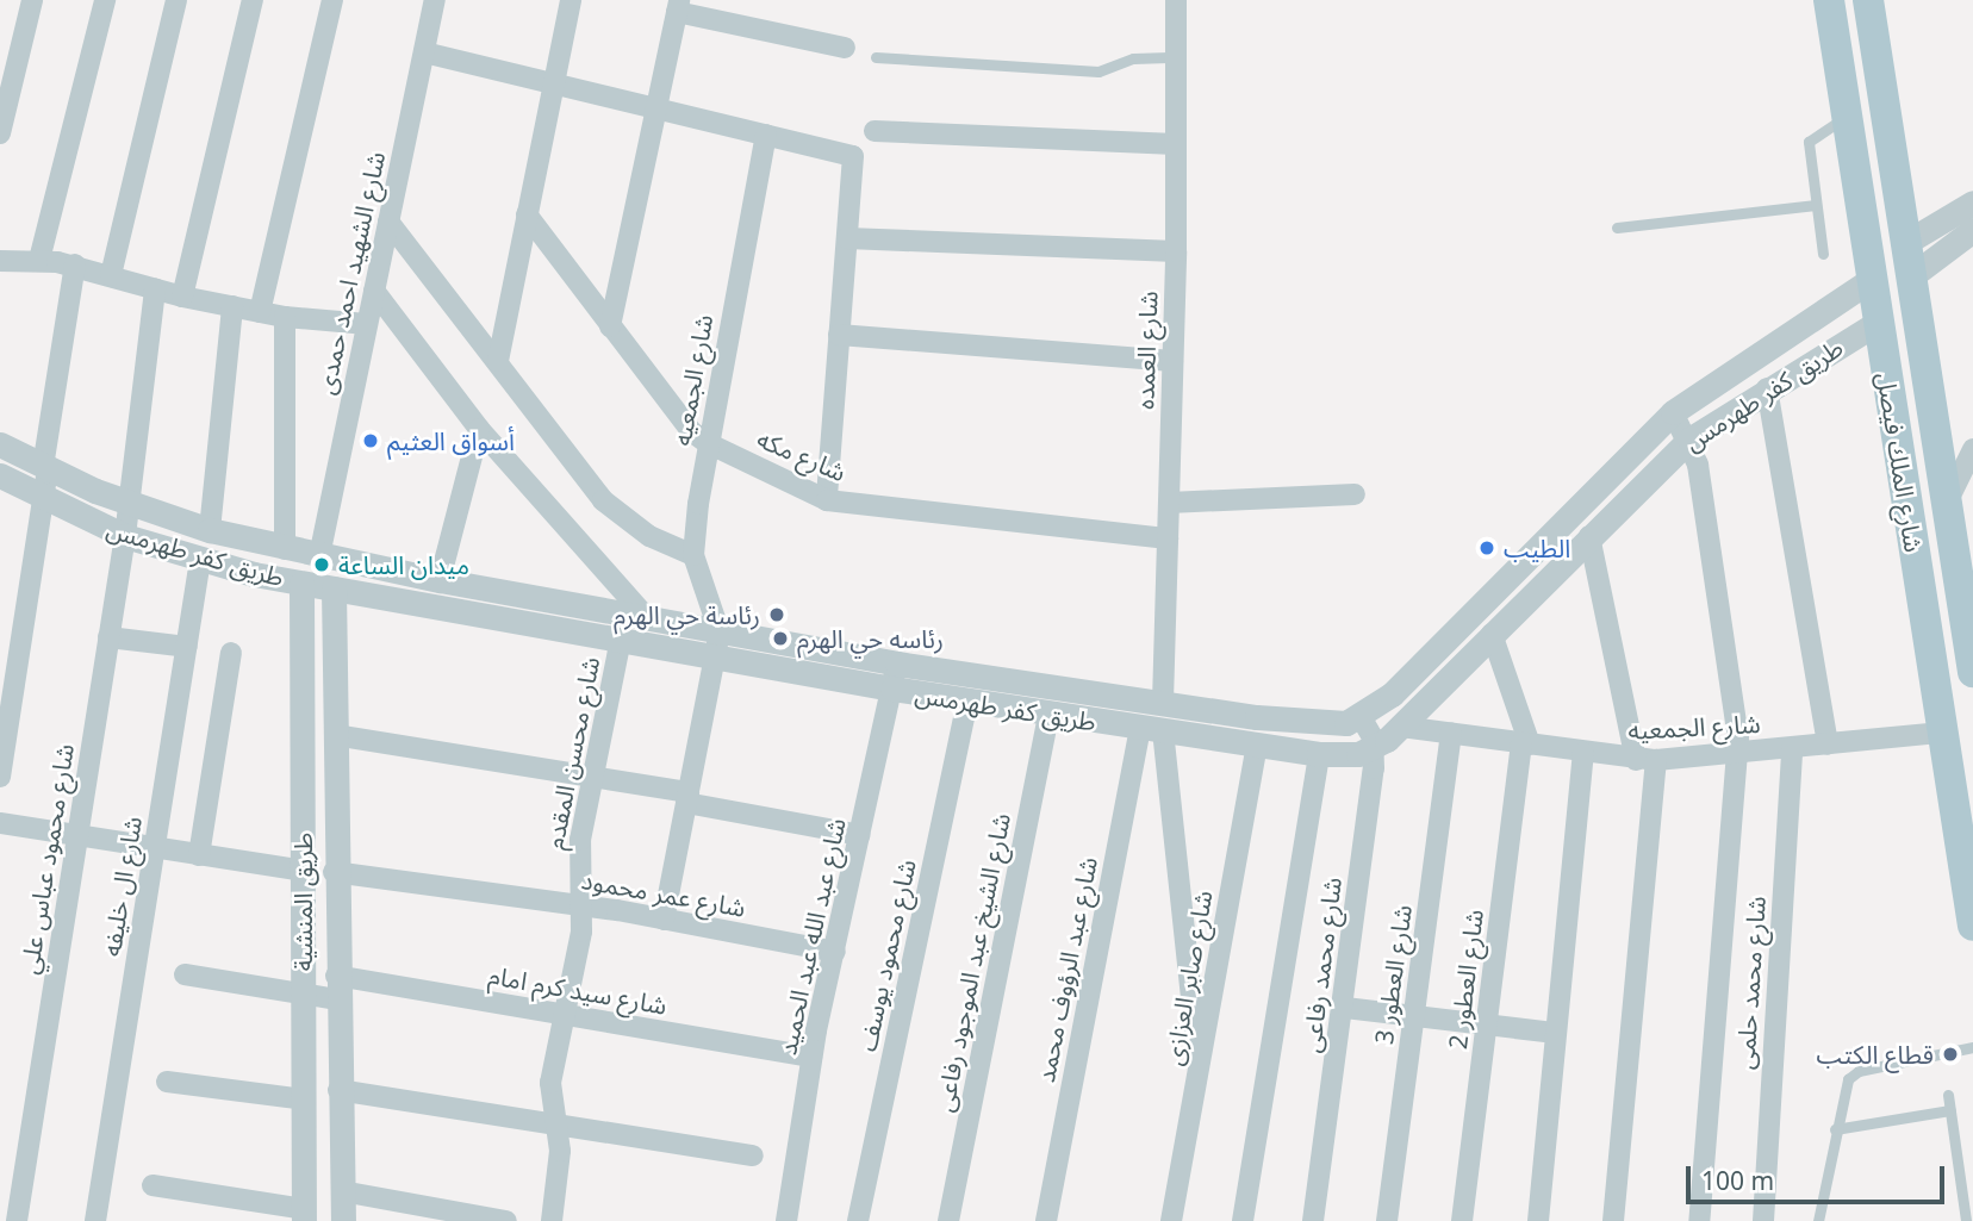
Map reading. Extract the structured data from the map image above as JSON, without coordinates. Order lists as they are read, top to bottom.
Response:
{
  "streets": {
    "main road": ["شارع الملك فيصل"],
    "street": [
      "شارع الشهيد احمد حمدى",
      "شارع العمده",
      "شارع الجمعيه",
      "طريق كفر طهرمس",
      "شارع مكه",
      "شارع محسن المقدم",
      "شارع محمود عباس علي",
      "شارع ال خليفه",
      "شارع عمر محمود",
      "طريق المنشية",
      "شارع عبد الله عبد الحميد",
      "شارع محمود يوسف",
      "شارع الشيخ عبد الموجود رفاعى",
      "شارع محمد رفاعى",
      "شارع عبد الرؤوف محمد",
      "شارع العطور 3",
      "شارع صابر العزازى",
      "شارع العطور 2",
      "شارع محمد حلمى",
      "شارع سيد كرم امام"
    ]
  },
  "crossings": [
    ["شارع الشهيد احمد حمدى", "طريق كفر طهرمس"],
    ["شارع العمده", "طريق كفر طهرمس"],
    ["شارع العمده", "شارع مكه"],
    ["شارع الجمعيه", "طريق كفر طهرمس"],
    ["شارع الجمعيه", "شارع مكه"],
    ["شارع الجمعيه", "شارع الملك فيصل"],
    ["شارع الجمعيه", "شارع العطور 3"],
    ["شارع الجمعيه", "شارع العطور 2"],
    ["شارع الجمعيه", "شارع محمد حلمى"],
    ["طريق كفر طهرمس", "شارع الملك فيصل"],
    ["طريق كفر طهرمس", "شارع محسن المقدم"],
    ["طريق كفر طهرمس", "شارع محمود عباس علي"],
    ["طريق كفر طهرمس", "شارع ال خليفه"],
    ["طريق كفر طهرمس", "طريق المنشية"],
    ["طريق كفر طهرمس", "شارع عبد الله عبد الحميد"],
    ["طريق كفر طهرمس", "شارع محمود يوسف"],
    ["طريق كفر طهرمس", "شارع الشيخ عبد الموجود رفاعى"],
    ["طريق كفر طهرمس", "شارع محمد رفاعى"],
    ["طريق كفر طهرمس", "شارع عبد الرؤوف محمد"],
    ["طريق كفر طهرمس", "شارع صابر العزازى"],
    ["طريق كفر طهرمس", "شارع العطور 2"],
    ["شارع محسن المقدم", "شارع عمر محمود"],
    ["شارع محسن المقدم", "شارع سيد كرم امام"],
    ["شارع عمر محمود", "طريق المنشية"],
    ["شارع عمر محمود", "شارع عبد الله عبد الحميد"],
    ["طريق المنشية", "شارع سيد كرم امام"],
    ["شارع عبد الله عبد الحميد", "شارع سيد كرم امام"]
  ],
  "places": [
    "أسواق العثيم",
    "الطيب",
    "ميدان الساعة",
    "رئاسة حي الهرم",
    "رئاسه حي الهرم",
    "قطاع الكتب"
  ],
  "scale_bar": "100 m"
}
